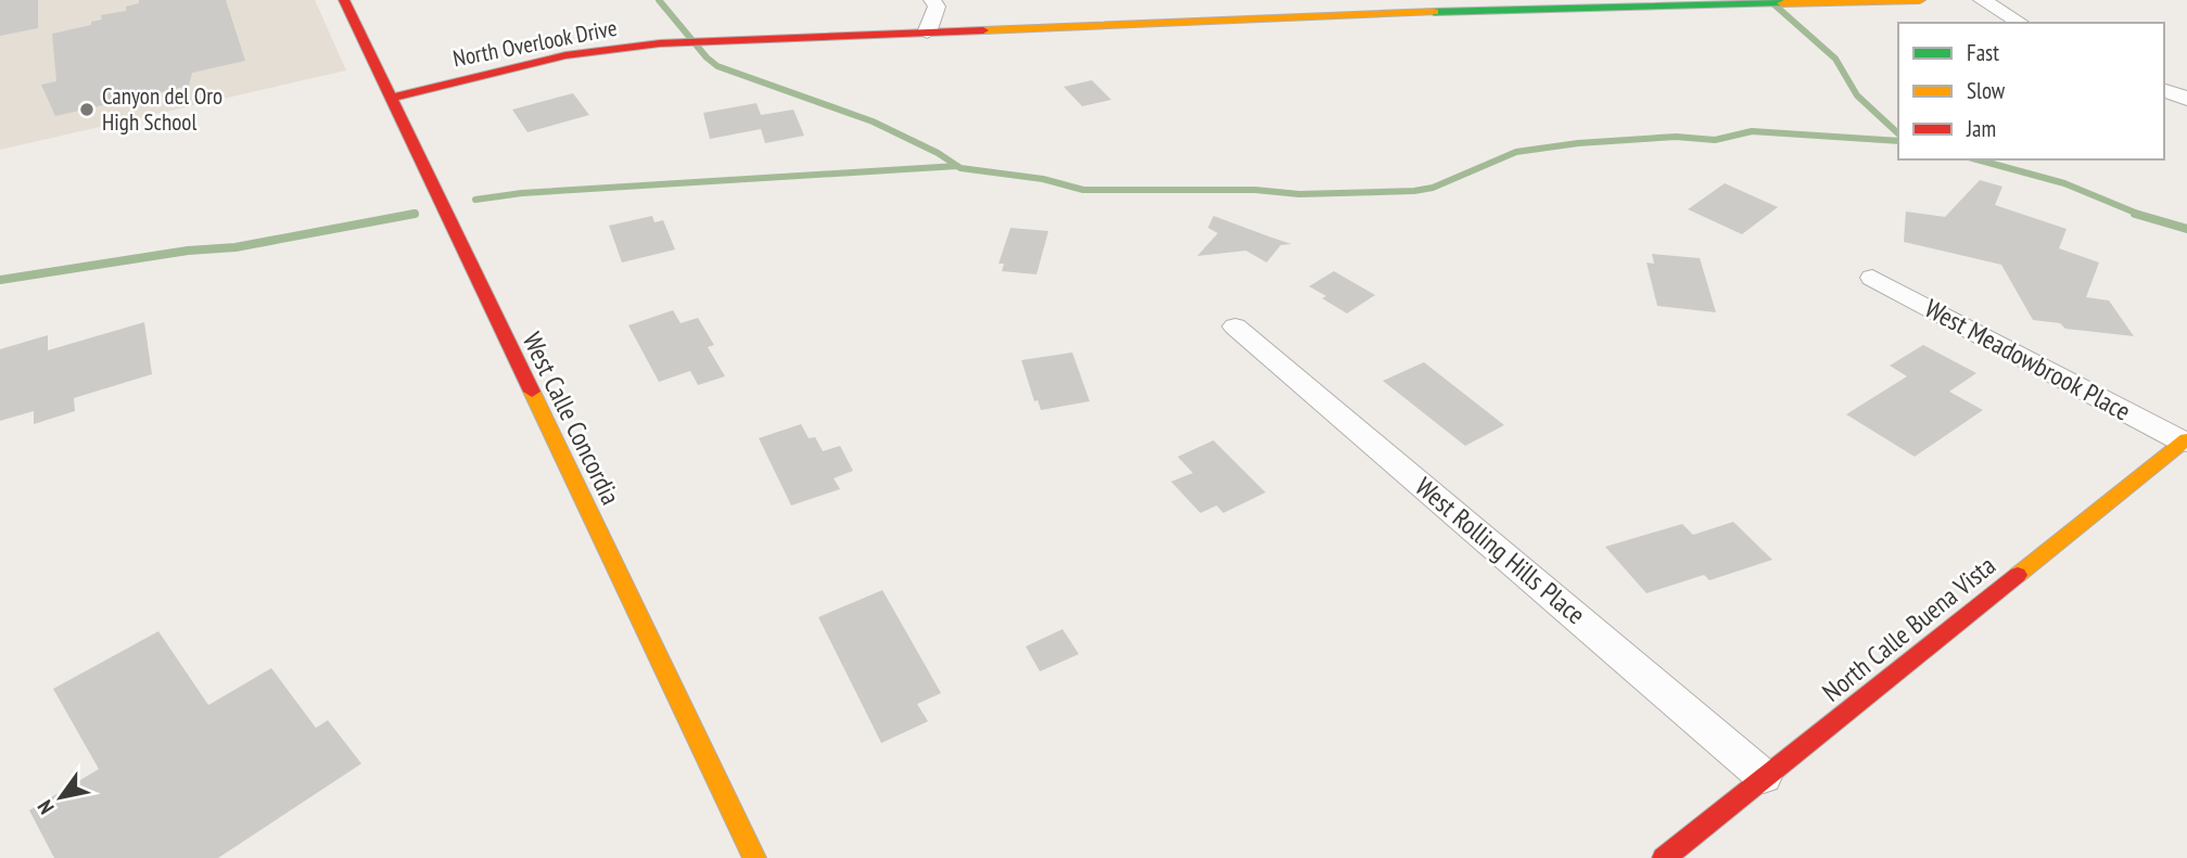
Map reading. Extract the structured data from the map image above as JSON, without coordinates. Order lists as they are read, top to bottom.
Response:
{
  "streets": {
    "street": [
      "North Overlook Drive",
      "West Meadowbrook Place",
      "West Calle Concordia",
      "West Rolling Hills Place",
      "North Calle Buena Vista"
    ]
  },
  "crossings": [
    ["North Overlook Drive", "West Calle Concordia"],
    ["West Meadowbrook Place", "North Calle Buena Vista"],
    ["West Rolling Hills Place", "North Calle Buena Vista"]
  ],
  "places": ["Canyon del Oro High School"],
  "legend": ["Fast", "Slow", "Jam"],
  "north": "bottom left"
}
